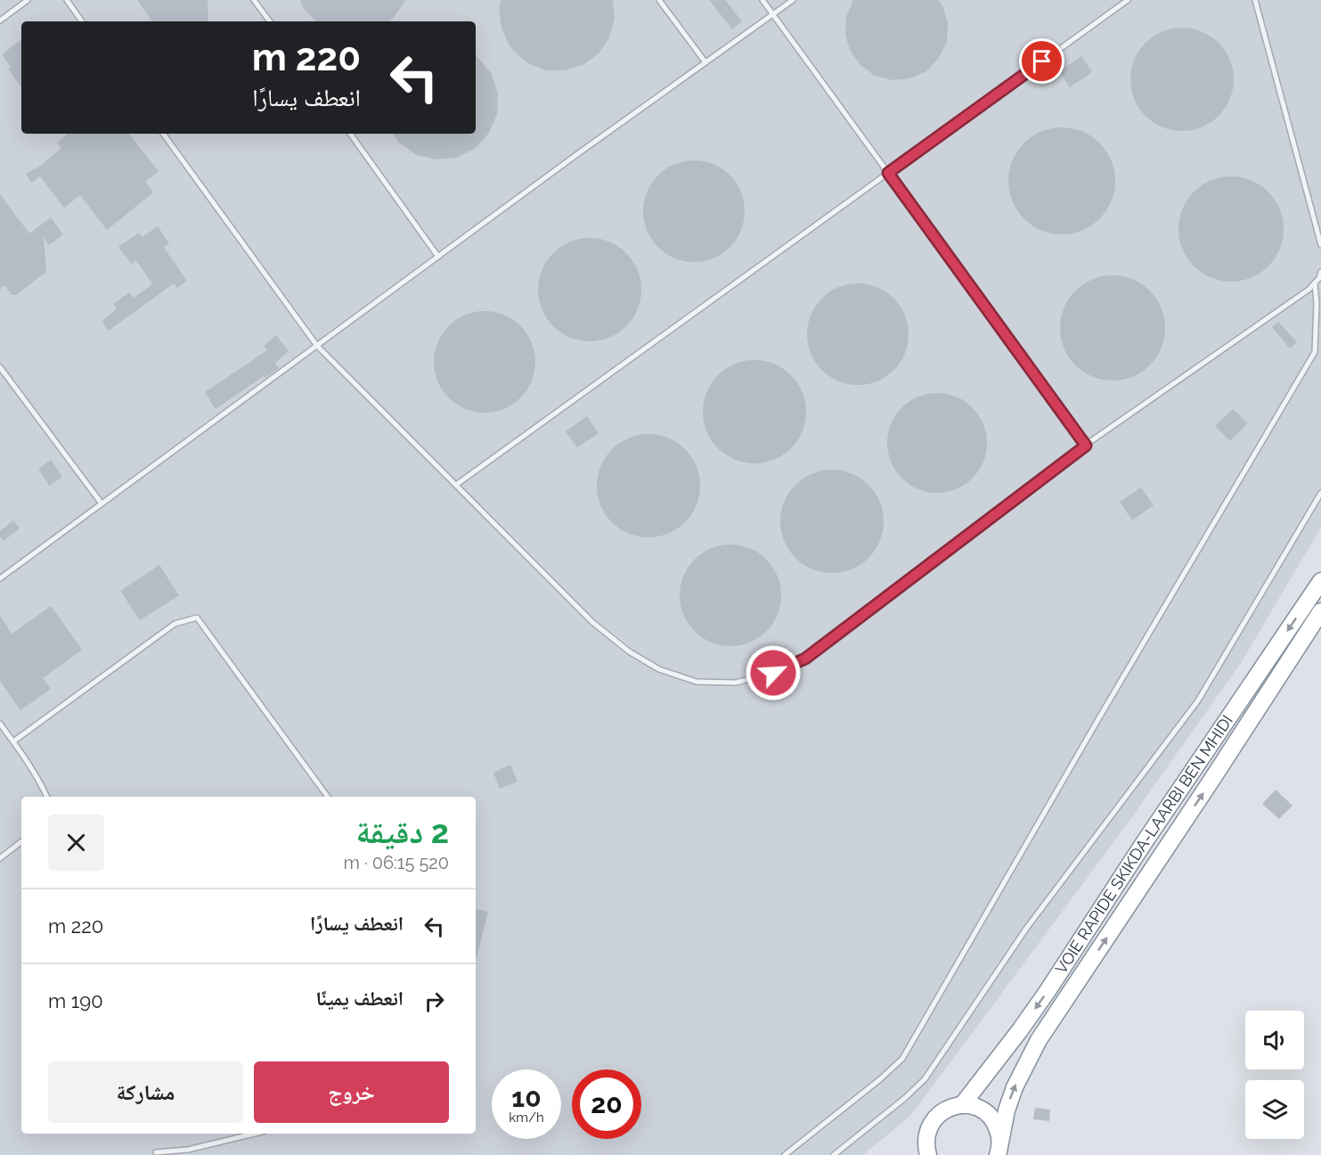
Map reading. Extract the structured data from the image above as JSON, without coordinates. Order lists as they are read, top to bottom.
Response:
{
  "streets": {
    "highway": ["VOIE RAPIDE SKIKDA-LAARBI BEN MHIDI"]
  },
  "page": {
    "turn": ["220 m", "انعطف يسارًا"],
    "heading": ["2 دقيقة", "520 m · 06:15"],
    "list": [
      {
        "name": "انعطف يسارًا",
        "value": "220 m"
      },
      {
        "name": "انعطف يمينًا",
        "value": "190 m"
      }
    ],
    "buttons": ["خروج", "مشاركة"],
    "speed": "10 km/h",
    "limit": "20"
  }
}
